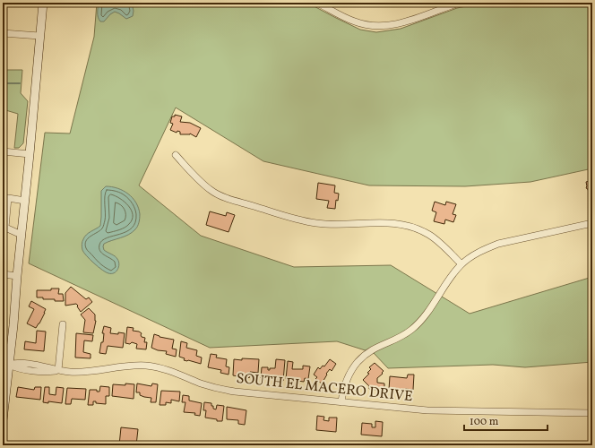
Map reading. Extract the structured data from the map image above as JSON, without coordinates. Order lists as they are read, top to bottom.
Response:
{
  "streets": {
    "street": ["SOUTH EL MACERO DRIVE"]
  },
  "scale_bar": "100 m"
}
